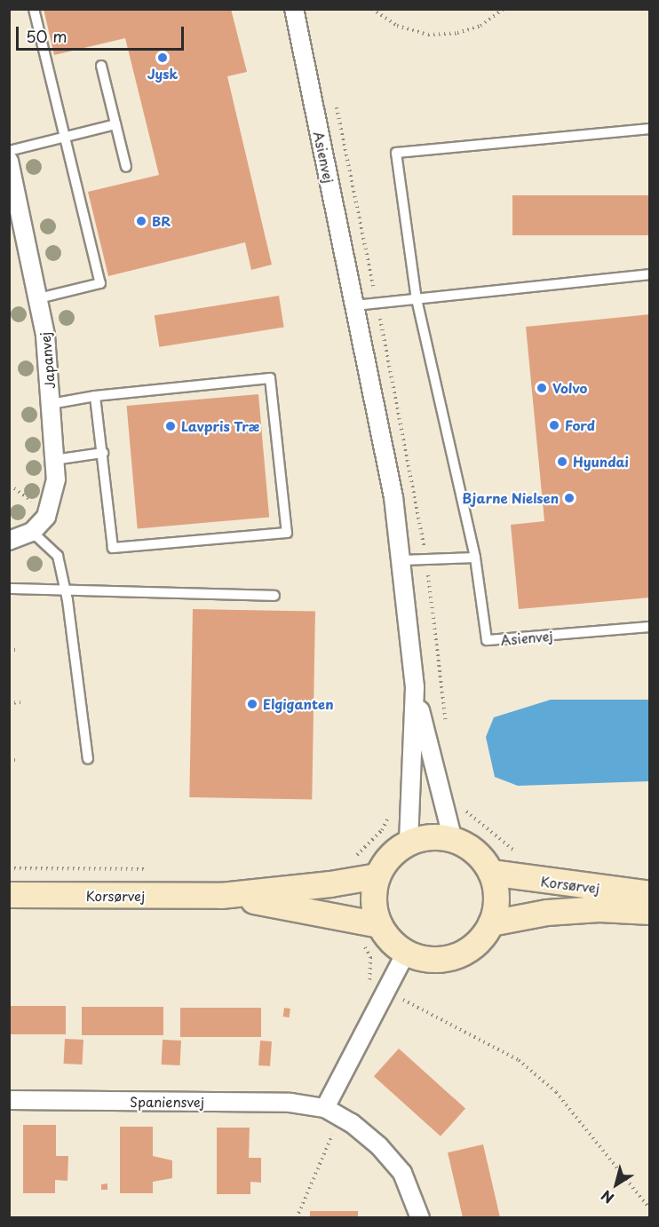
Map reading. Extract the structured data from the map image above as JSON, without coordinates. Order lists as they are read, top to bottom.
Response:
{
  "streets": {
    "main road": ["Korsørvej"],
    "street": ["Asienvej", "Japanvej", "Spaniensvej"]
  },
  "crossings": [
    ["Asienvej", "Korsørvej"]
  ],
  "places": [
    "Jysk",
    "BR",
    "Volvo",
    "Ford",
    "Lavpris Træ",
    "Hyundai",
    "Bjarne Nielsen",
    "Elgiganten"
  ],
  "scale_bar": "50 m",
  "north": "bottom left"
}
